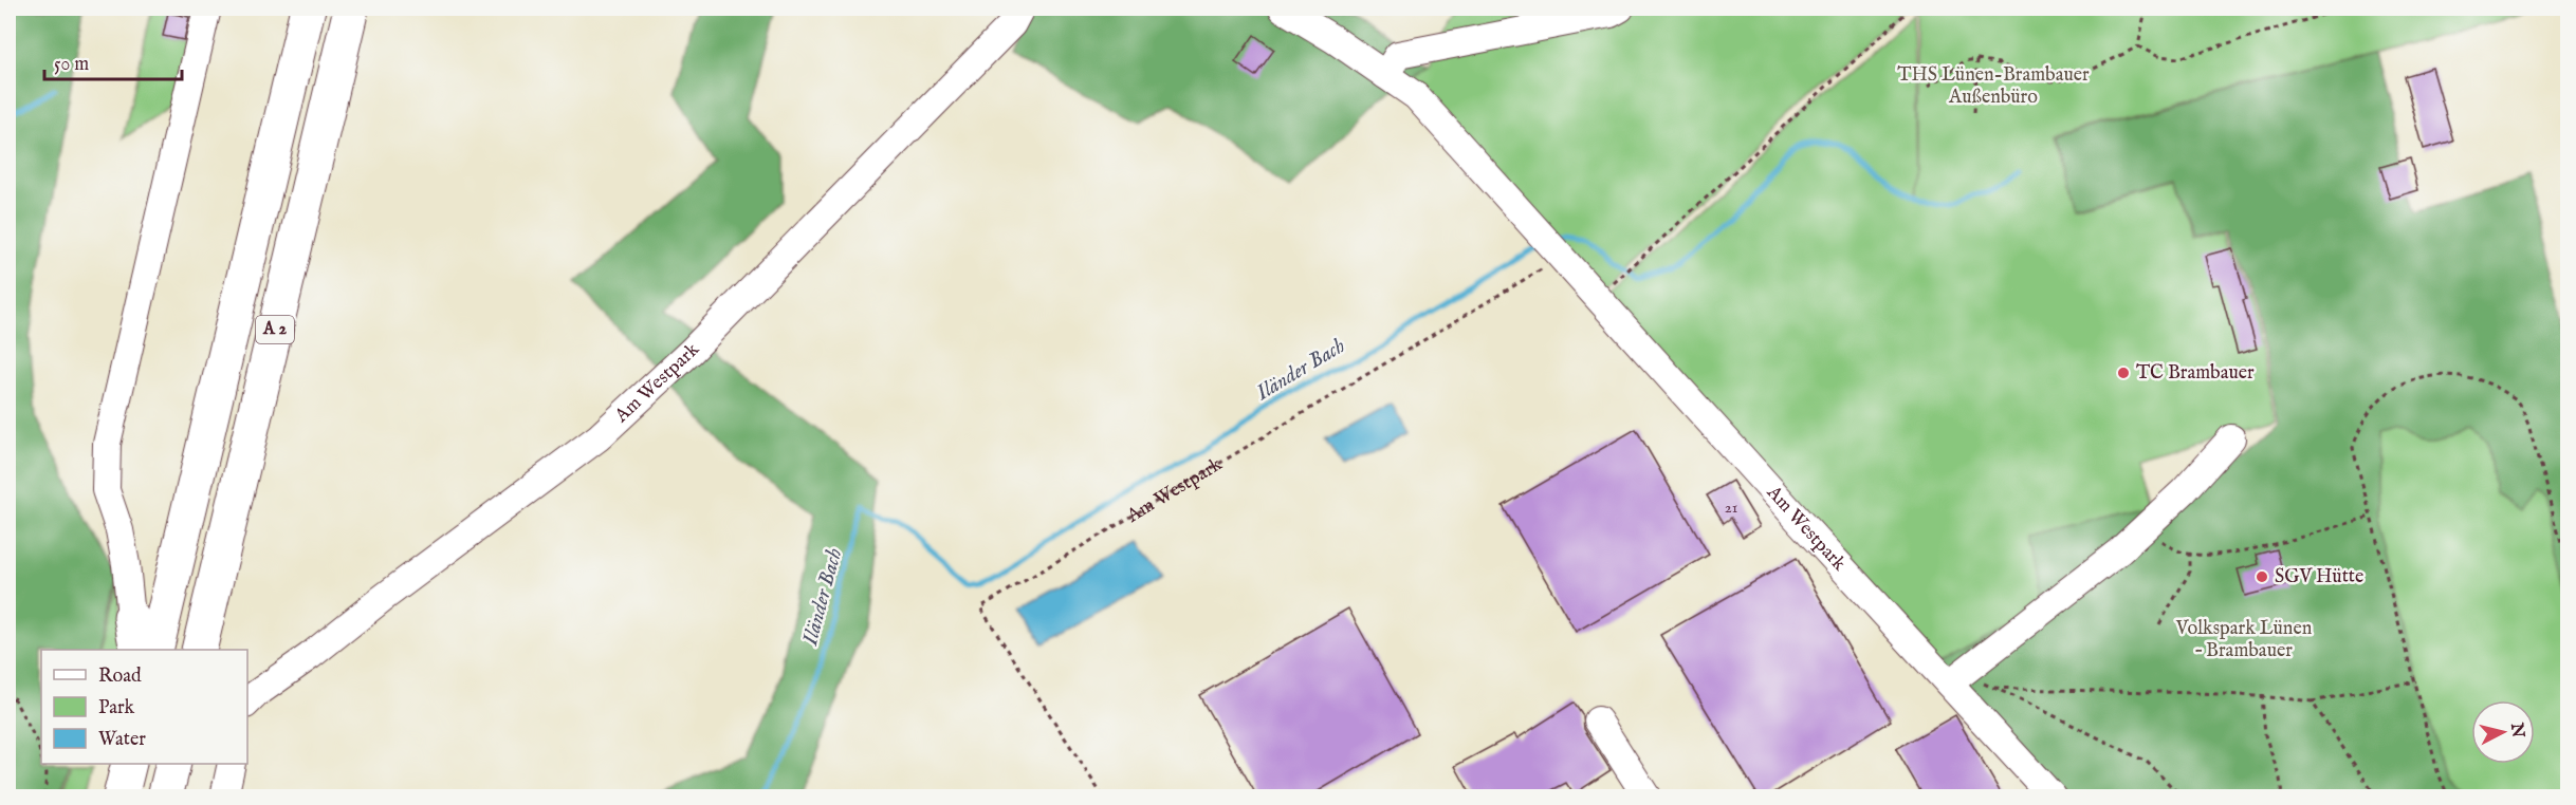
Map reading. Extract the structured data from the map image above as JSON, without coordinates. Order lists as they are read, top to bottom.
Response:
{
  "streets": {
    "highway": ["A 2"],
    "lane": ["Am Westpark"]
  },
  "water": ["Iländer Bach"],
  "parks": ["THS Lünen-Brambauer Außenbüro", "Volkspark Lünen – Brambauer"],
  "places": ["TC Brambauer", "SGV Hütte"],
  "house_numbers": ["21"],
  "legend": ["Road", "Park", "Water"],
  "scale_bar": "50 m",
  "north": "right"
}
